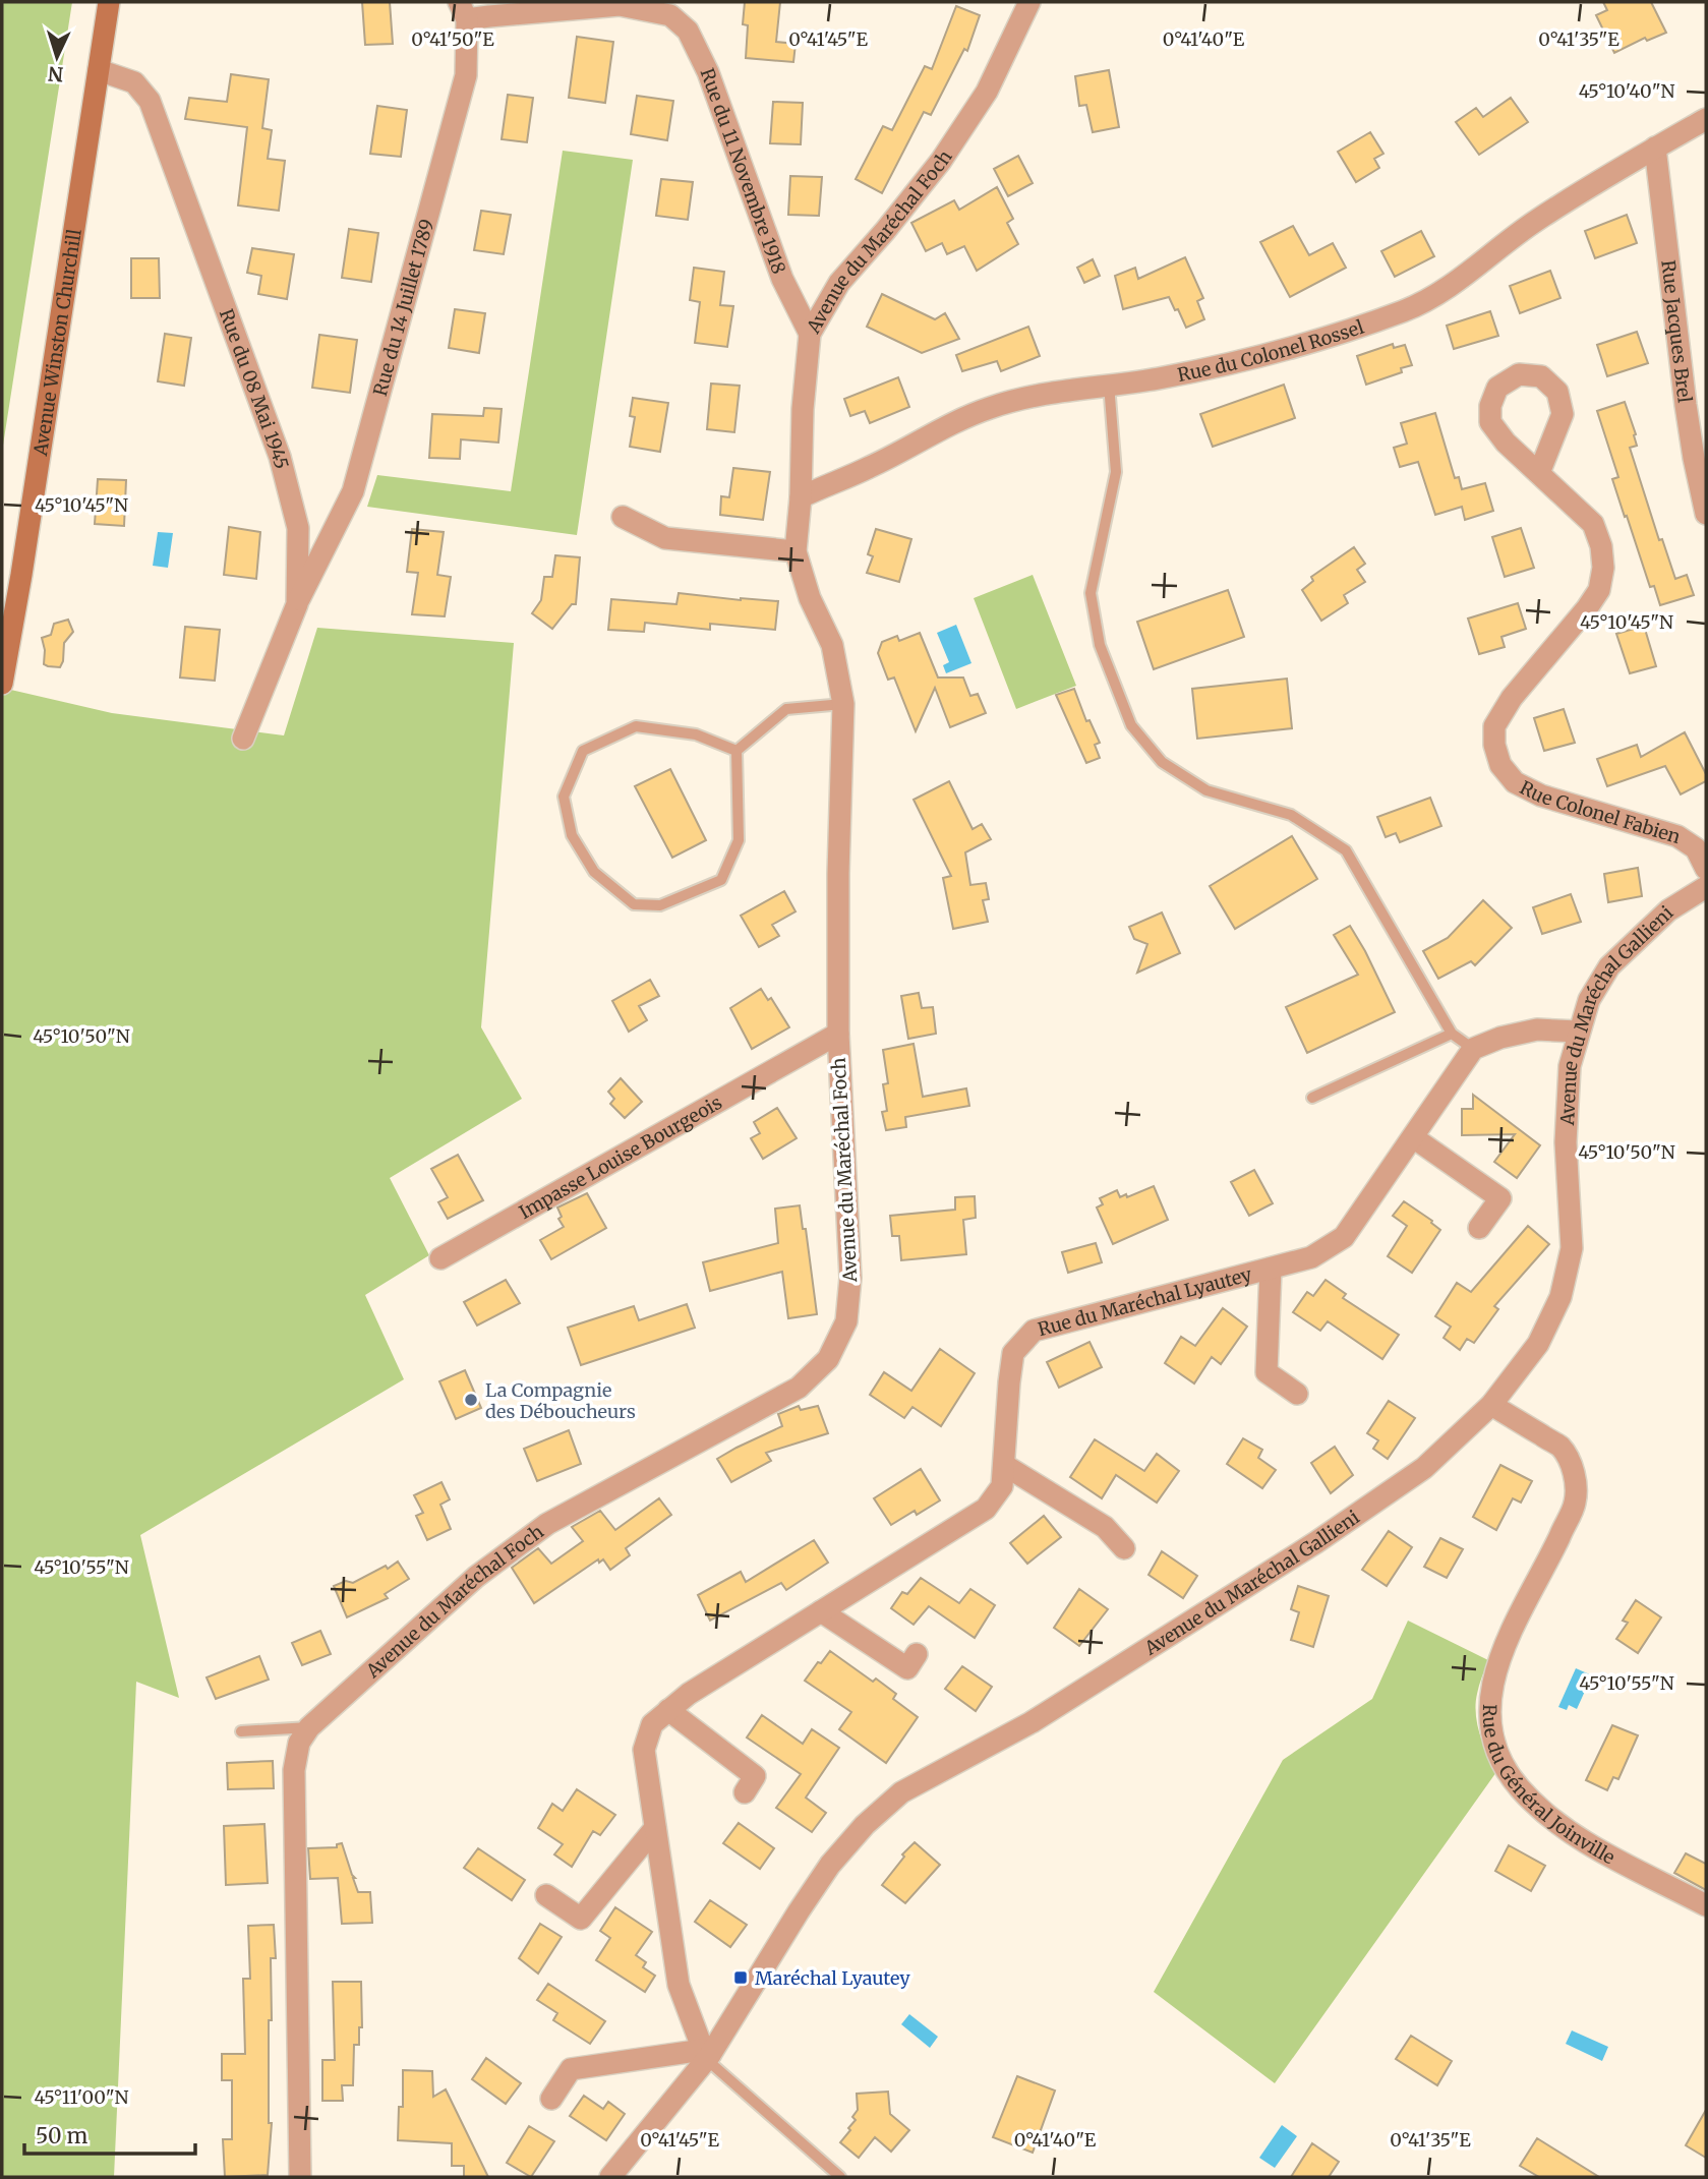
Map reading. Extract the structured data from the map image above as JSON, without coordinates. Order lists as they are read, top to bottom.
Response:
{
  "streets": {
    "main road": ["Avenue Winston Churchill"],
    "street": [
      "Rue du 11 Novembre 1918",
      "Avenue du Maréchal Foch",
      "Rue du 14 Juillet 1789",
      "Rue Jacques Brel",
      "Rue du Colonel Rossel",
      "Rue du 08 Mai 1945",
      "Rue Colonel Fabien",
      "Avenue du Maréchal Gallieni",
      "Impasse Louise Bourgeois",
      "Rue du Maréchal Lyautey",
      "Rue du Général Joinville"
    ]
  },
  "crossings": [
    ["Rue du 11 Novembre 1918", "Avenue du Maréchal Foch"],
    ["Rue du 11 Novembre 1918", "Rue du 14 Juillet 1789"],
    ["Avenue du Maréchal Foch", "Rue du Colonel Rossel"],
    ["Avenue du Maréchal Foch", "Impasse Louise Bourgeois"],
    ["Rue du 14 Juillet 1789", "Rue du 08 Mai 1945"],
    ["Rue Jacques Brel", "Rue du Colonel Rossel"],
    ["Avenue Winston Churchill", "Rue du 08 Mai 1945"],
    ["Avenue du Maréchal Gallieni", "Rue du Maréchal Lyautey"],
    ["Avenue du Maréchal Gallieni", "Rue du Général Joinville"]
  ],
  "places": {
    "other": ["La Compagnie des Déboucheurs"],
    "transit": ["Maréchal Lyautey"]
  },
  "scale_bar": "50 m",
  "north": "bottom",
  "coordinates": [
    "0°41'50\"E",
    "0°41'45\"E",
    "0°41'40\"E",
    "0°41'35\"E",
    "45°10'40\"N",
    "45°10'45\"N",
    "45°10'50\"N",
    "45°10'55\"N",
    "45°11'00\"N"
  ]
}
